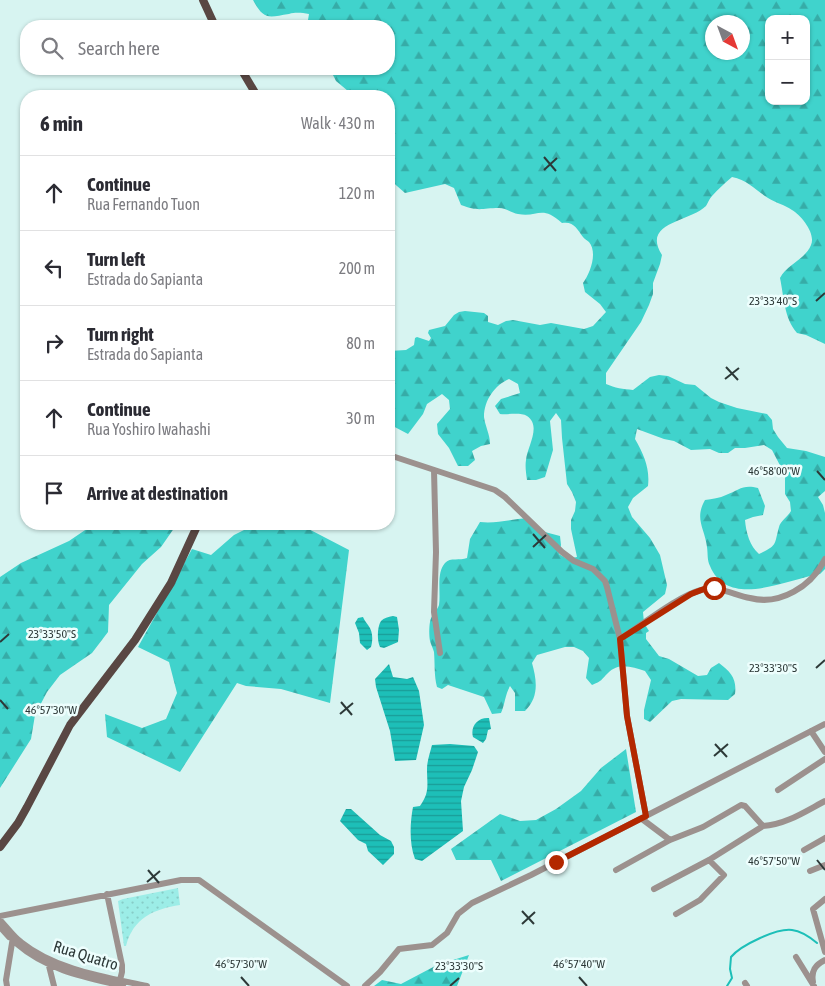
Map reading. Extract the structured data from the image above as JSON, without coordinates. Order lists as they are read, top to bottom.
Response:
{
  "streets": {
    "street": ["Rua Quatro"]
  },
  "north": "bottom right",
  "page": {
    "map_buttons": ["+", "−"],
    "search": "Search here",
    "heading": ["6 min", "Walk · 430 m"],
    "list": [
      ["Continue", "Rua Fernando Tuon", "120 m"],
      ["Turn left", "Estrada do Sapianta", "200 m"],
      ["Turn right", "Estrada do Sapianta", "80 m"],
      ["Continue", "Rua Yoshiro Iwahashi", "30 m"],
      "Arrive at destination"
    ]
  },
  "coordinates": [
    "23°33'40\"S",
    "46°58'00\"W",
    "23°33'50\"S",
    "23°33'30\"S",
    "46°57'30\"W",
    "46°57'50\"W",
    "46°57'40\"W"
  ]
}
